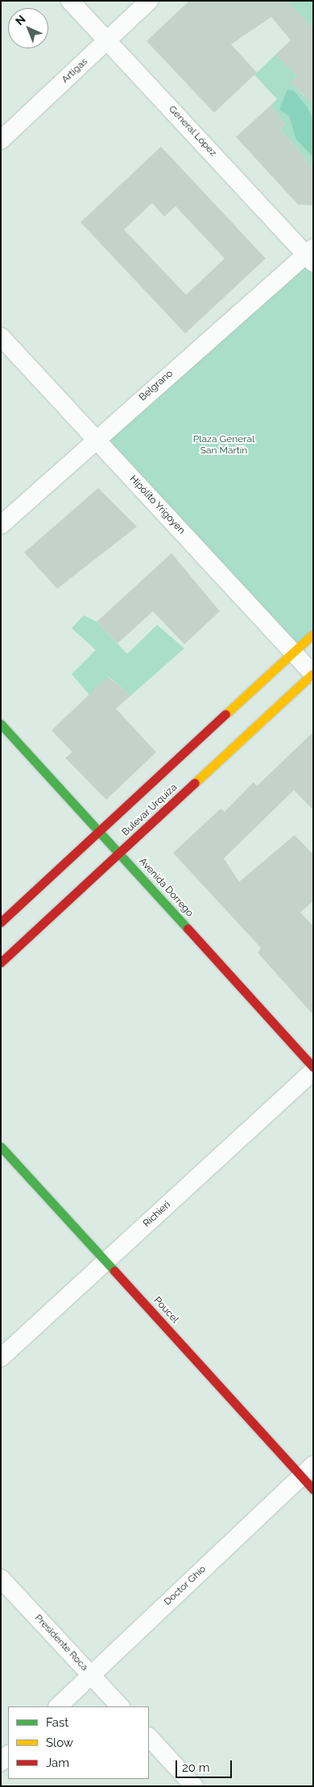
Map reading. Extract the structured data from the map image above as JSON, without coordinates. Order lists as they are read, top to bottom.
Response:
{
  "streets": {
    "main road": ["Bulevar Urquiza", "Avenida Dorrego", "Poucel"],
    "street": [
      "Artigas",
      "General López",
      "Belgrano",
      "Hipólito Yrigoyen",
      "Richieri",
      "Doctor Ghío",
      "Presidente Roca"
    ]
  },
  "crossings": [
    ["Artigas", "General López"],
    ["General López", "Belgrano"],
    ["Belgrano", "Hipólito Yrigoyen"],
    ["Hipólito Yrigoyen", "Bulevar Urquiza"],
    ["Bulevar Urquiza", "Avenida Dorrego"],
    ["Richieri", "Poucel"],
    ["Poucel", "Doctor Ghío"],
    ["Doctor Ghío", "Presidente Roca"]
  ],
  "parks": ["Plaza General San Martín"],
  "legend": ["Fast", "Slow", "Jam"],
  "scale_bar": "20 m",
  "north": "top left"
}
